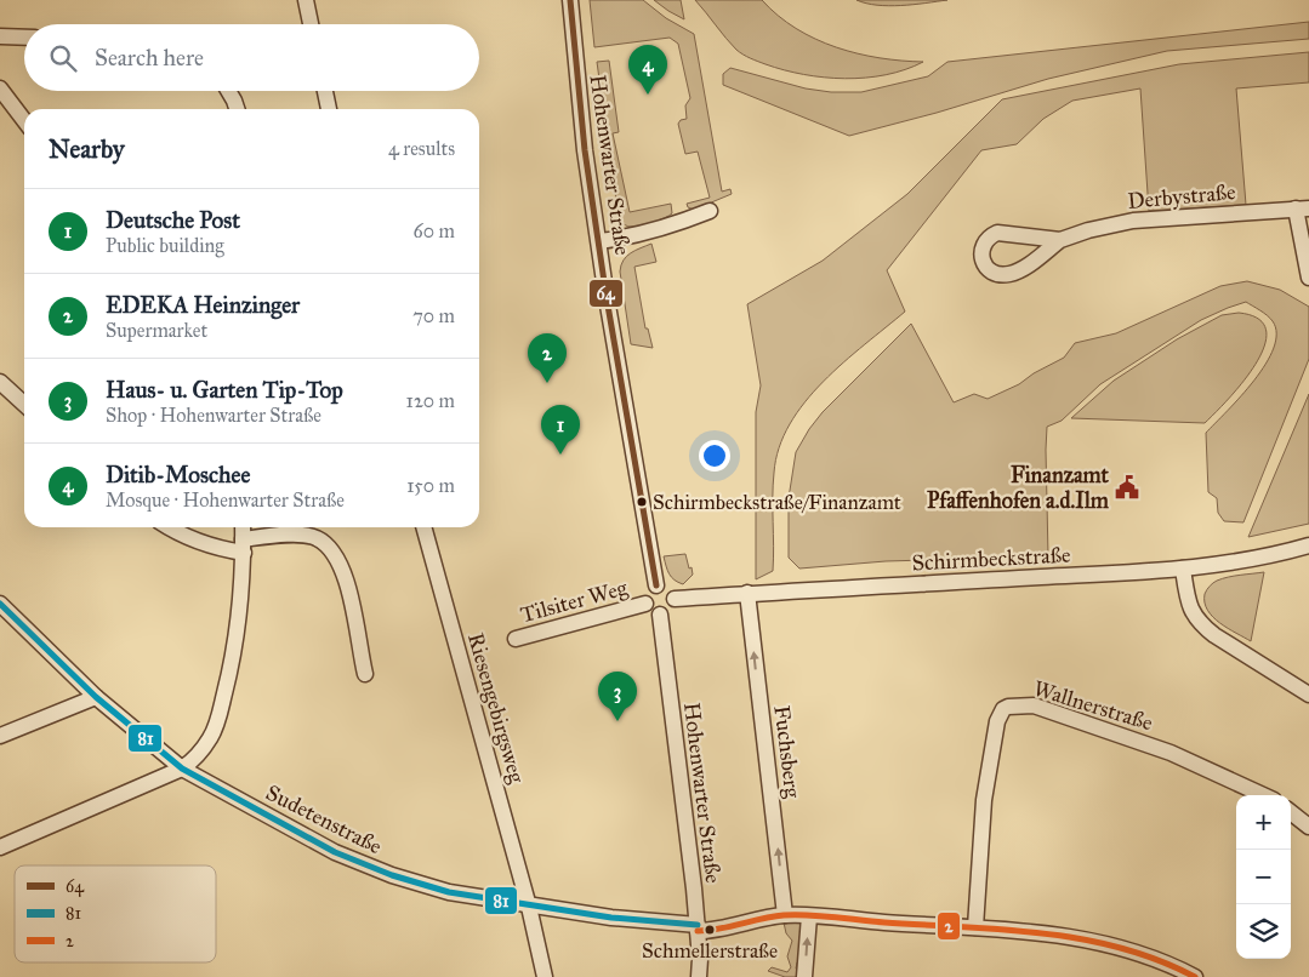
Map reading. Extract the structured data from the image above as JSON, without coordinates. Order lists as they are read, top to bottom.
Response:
{
  "streets": {
    "street": [
      "Hohenwarter Straße",
      "Derbystraße",
      "Schirmbeckstraße",
      "Tilsiter Weg",
      "Wallnerstraße",
      "Riesengebirgsweg",
      "Fuchsberg",
      "Sudetenstraße"
    ]
  },
  "crossings": [
    ["Hohenwarter Straße", "Schirmbeckstraße"],
    ["Hohenwarter Straße", "Tilsiter Weg"],
    ["Hohenwarter Straße", "Sudetenstraße"],
    ["Schirmbeckstraße", "Tilsiter Weg"],
    ["Schirmbeckstraße", "Fuchsberg"],
    ["Riesengebirgsweg", "Sudetenstraße"]
  ],
  "one_way": ["Fuchsberg"],
  "places": {
    "public building": ["Finanzamt Pfaffenhofen a.d.Ilm"],
    "other": ["Schirmbeckstraße/Finanzamt", "Schmellerstraße"]
  },
  "lines": ["transit line 64", "transit line 81", "transit line 2"],
  "legend": ["64", "81", "2"],
  "page": {
    "search": "Search here",
    "pins": [
      "4",
      "2",
      "1",
      "3"
    ],
    "heading": ["Nearby", "4 results"],
    "list": [
      {
        "mark": "1",
        "name": "Deutsche Post",
        "note": "Public building",
        "value": "60 m"
      },
      {
        "mark": "2",
        "name": "EDEKA Heinzinger",
        "note": "Supermarket",
        "value": "70 m"
      },
      {
        "mark": "3",
        "name": "Haus- u. Garten Tip-Top",
        "note": "Shop · Hohenwarter Straße",
        "value": "120 m"
      },
      {
        "mark": "4",
        "name": "Ditib-Moschee",
        "note": "Mosque · Hohenwarter Straße",
        "value": "150 m"
      }
    ],
    "map_buttons": ["+", "−"]
  }
}
